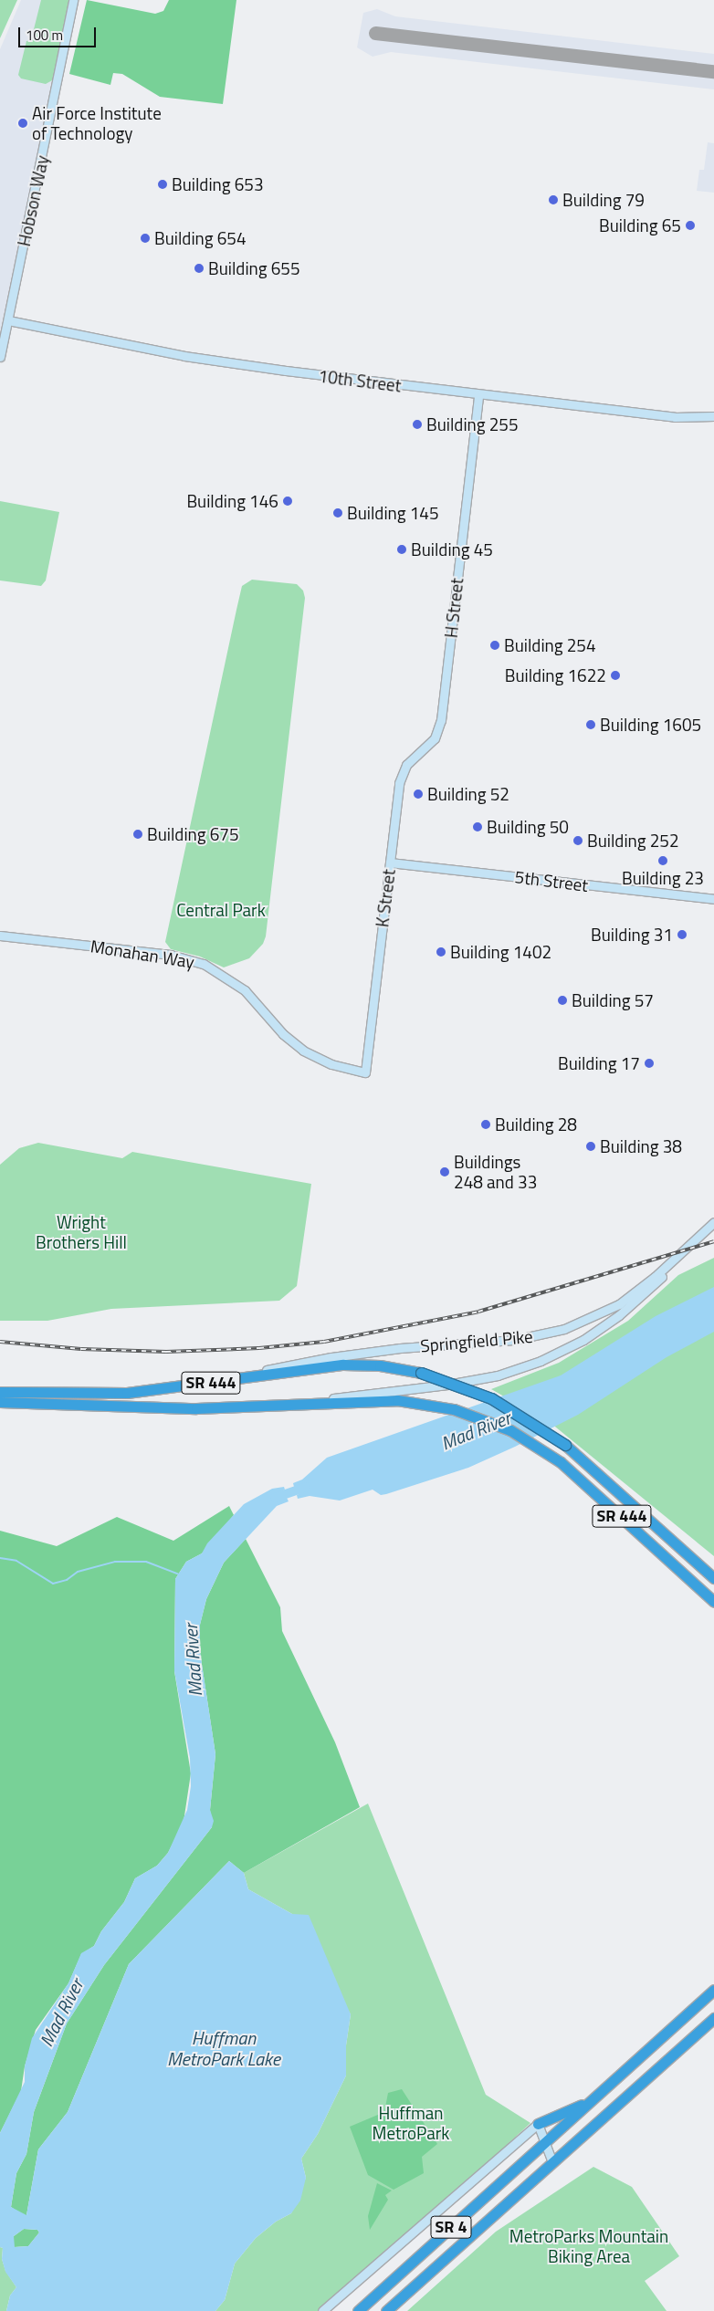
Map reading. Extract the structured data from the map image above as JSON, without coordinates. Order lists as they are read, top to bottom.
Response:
{
  "streets": {
    "highway": ["SR 444", "SR 4"],
    "street": [
      "Hobson Way",
      "10th Street",
      "H Street",
      "5th Street",
      "K Street",
      "Monahan Way",
      "Springfield Pike"
    ]
  },
  "crossings": [
    ["Hobson Way", "10th Street"],
    ["10th Street", "H Street"],
    ["H Street", "K Street"],
    ["5th Street", "K Street"],
    ["K Street", "Monahan Way"],
    ["Springfield Pike", "SR 444"]
  ],
  "water": ["Mad River", "Huffman MetroPark Lake"],
  "parks": [
    "Central Park",
    "Wright Brothers Hill",
    "Huffman MetroPark",
    "MetroParks Mountain Biking Area"
  ],
  "places": [
    "Air Force Institute of Technology",
    "Building 653",
    "Building 79",
    "Building 65",
    "Building 654",
    "Building 655",
    "Building 255",
    "Building 146",
    "Building 145",
    "Building 45",
    "Building 254",
    "Building 1622",
    "Building 1605",
    "Building 52",
    "Building 50",
    "Building 675",
    "Building 252",
    "Building 23",
    "Building 31",
    "Building 1402",
    "Building 57",
    "Building 17",
    "Building 28",
    "Building 38",
    "Buildings 248 and 33"
  ],
  "scale_bar": "100 m"
}
